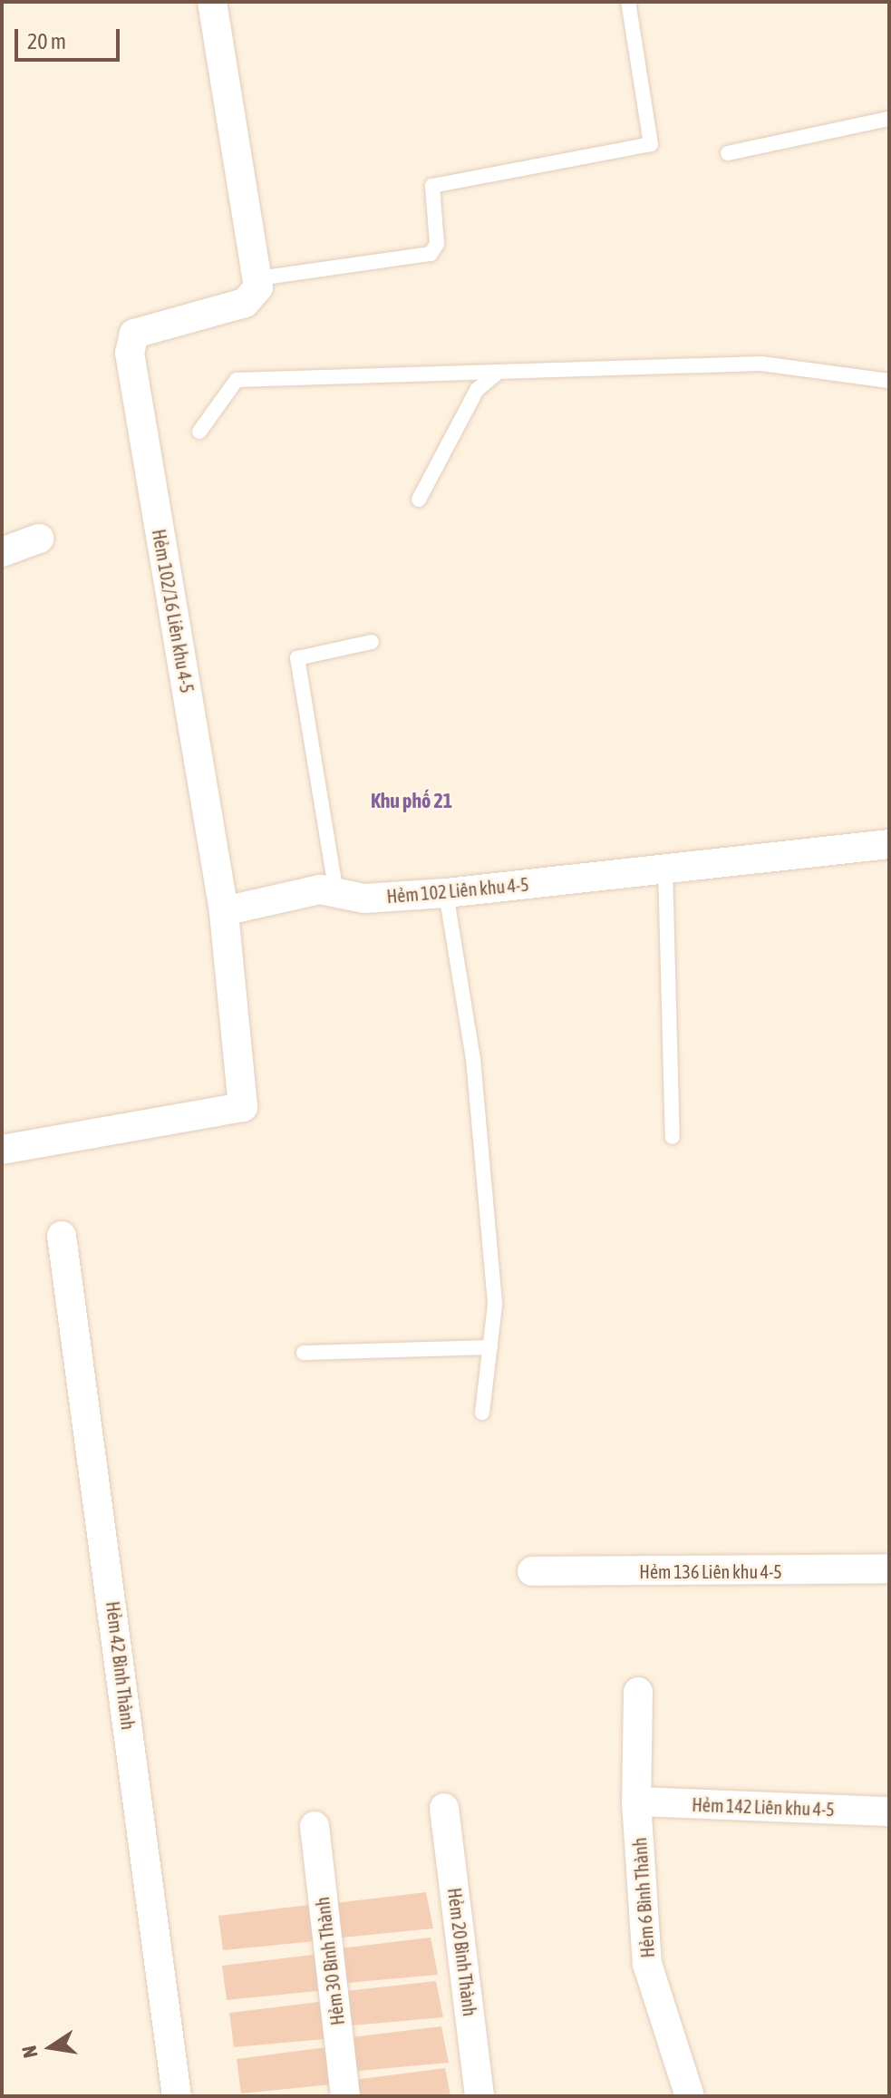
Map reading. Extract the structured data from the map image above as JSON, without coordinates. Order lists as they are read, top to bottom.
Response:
{
  "streets": {
    "street": [
      "Hẻm 102/16 Liên khu 4-5",
      "Hẻm 102 Liên khu 4-5",
      "Hẻm 136 Liên khu 4-5",
      "Hẻm 42 Bình Thành",
      "Hẻm 142 Liên khu 4-5",
      "Hẻm 6 Bình Thành",
      "Hẻm 20 Bình Thành",
      "Hẻm 30 Bình Thành"
    ]
  },
  "crossings": [
    ["Hẻm 102/16 Liên khu 4-5", "Hẻm 102 Liên khu 4-5"],
    ["Hẻm 142 Liên khu 4-5", "Hẻm 6 Bình Thành"]
  ],
  "districts": ["Khu phố 21"],
  "scale_bar": "20 m",
  "north": "left"
}
